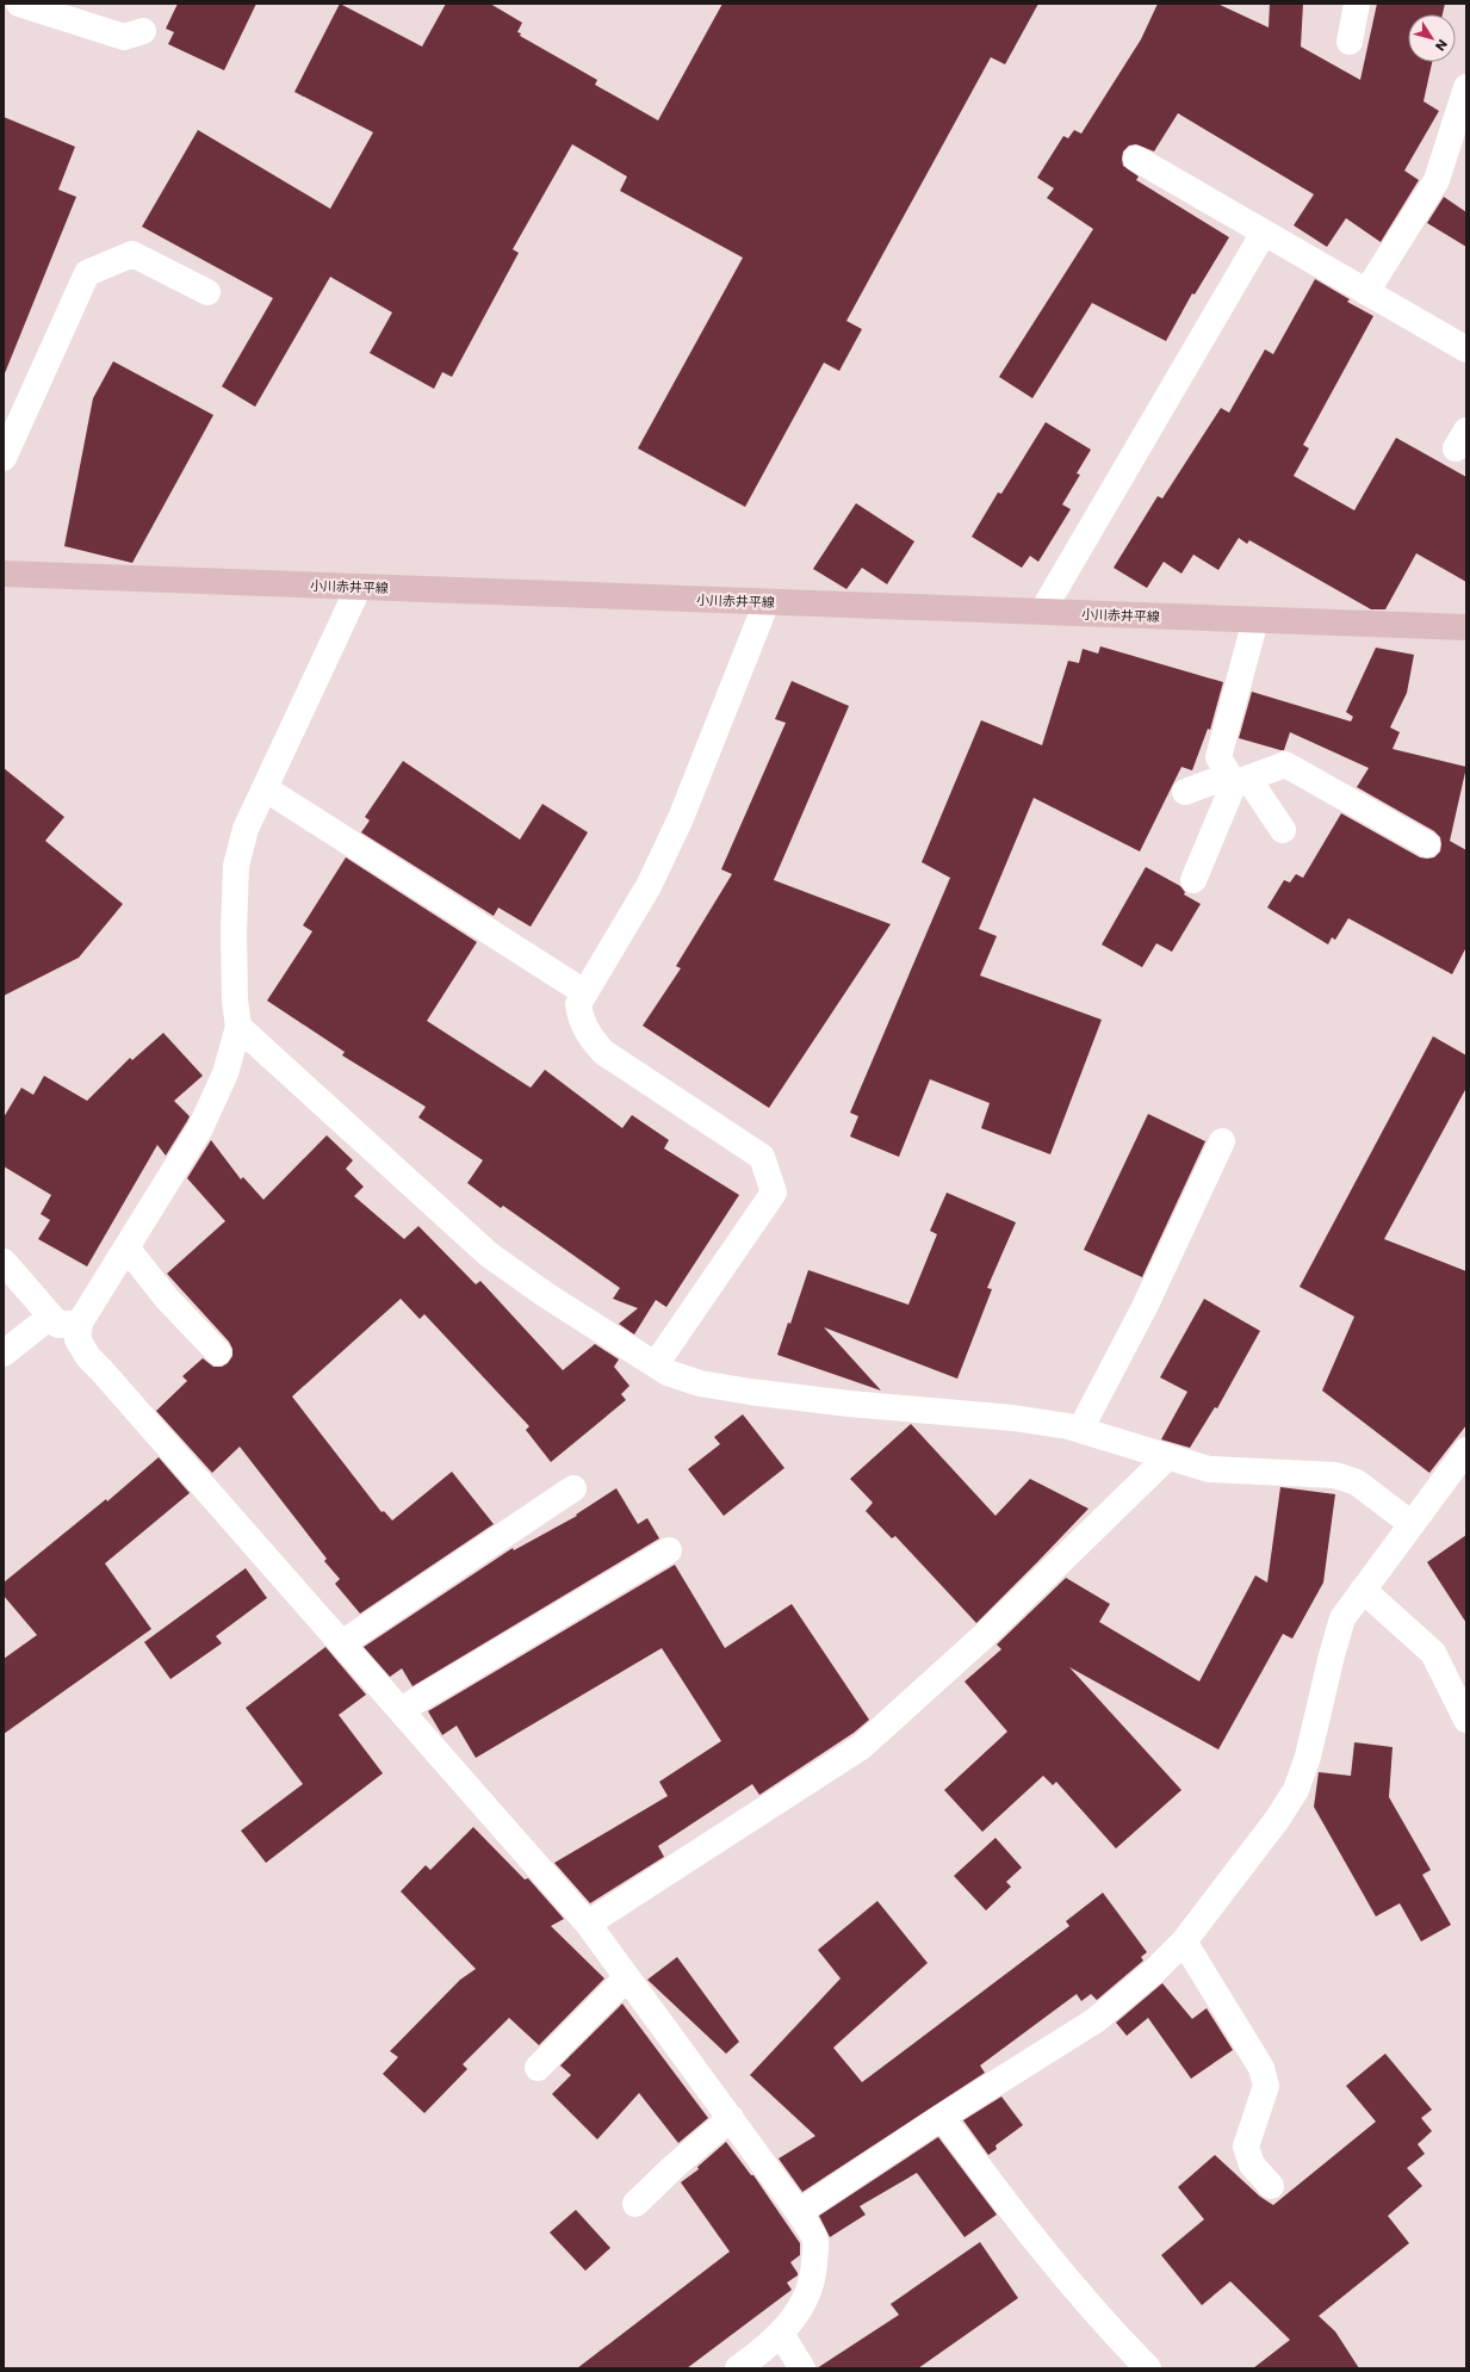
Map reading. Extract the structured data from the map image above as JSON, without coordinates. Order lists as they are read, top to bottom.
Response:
{
  "streets": {
    "main road": ["小川赤井平線"]
  },
  "north": "bottom right"
}
